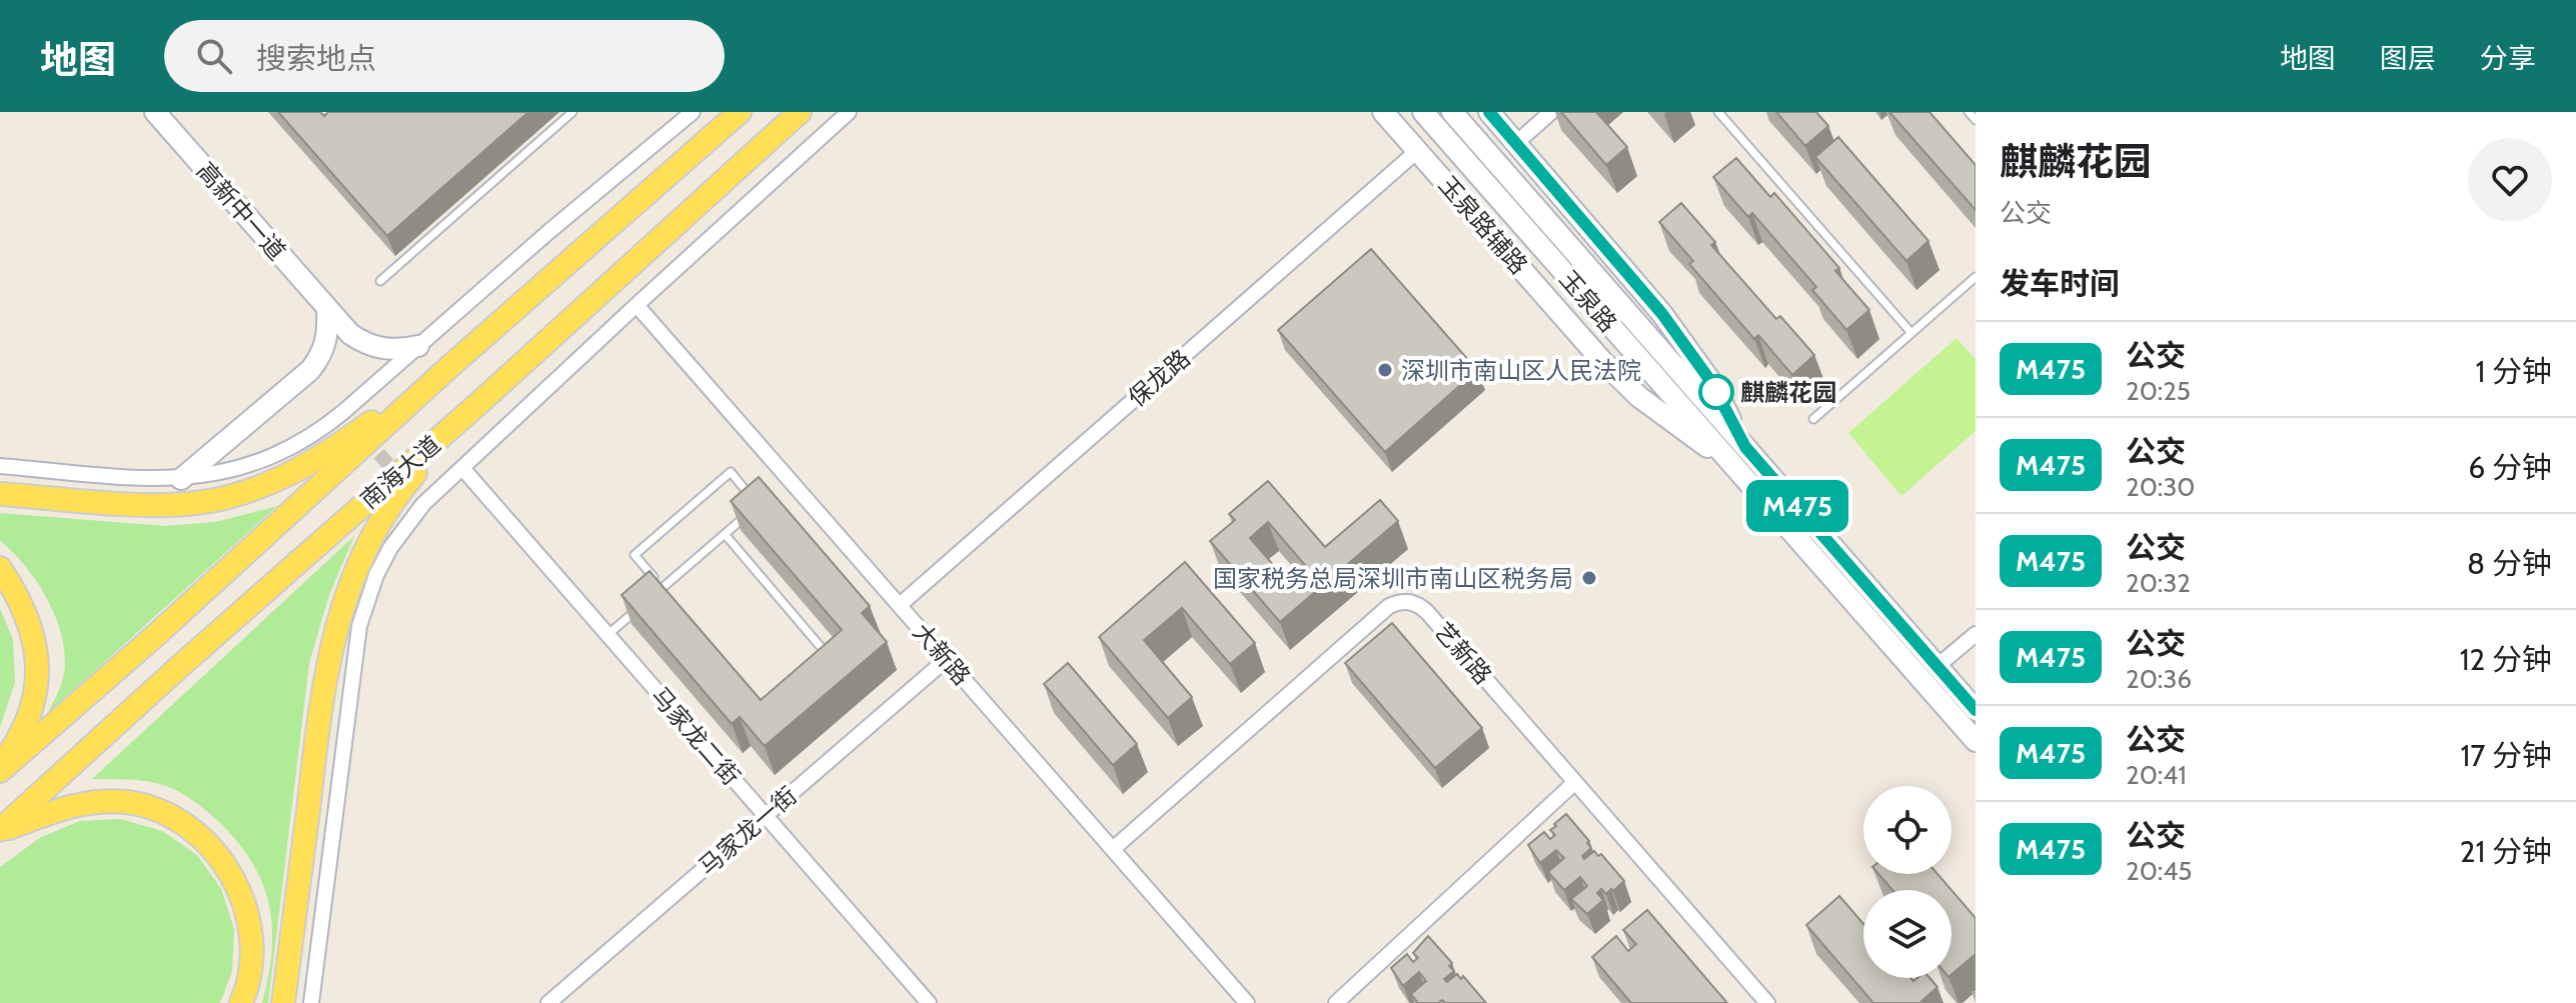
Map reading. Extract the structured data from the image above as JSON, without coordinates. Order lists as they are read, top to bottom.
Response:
{
  "streets": {
    "main road": ["南海大道"],
    "street": [
      "高新中一道",
      "玉泉路辅路",
      "玉泉路",
      "保龙路",
      "艺新路",
      "大新路",
      "马家龙二街",
      "马家龙一街"
    ]
  },
  "crossings": [
    ["玉泉路辅路", "玉泉路"],
    ["玉泉路辅路", "保龙路"],
    ["保龙路", "大新路"],
    ["艺新路", "大新路"],
    ["大新路", "马家龙一街"],
    ["马家龙二街", "马家龙一街"]
  ],
  "places": ["深圳市南山区人民法院", "麒麟花园", "国家税务总局深圳市南山区税务局"],
  "lines": ["bus line M475"],
  "page": {
    "header": "地图",
    "search": "搜索地点",
    "nav": ["地图", "图层", "分享"],
    "on_map": "M475",
    "heading": [
      ["麒麟花园", "公交"],
      "发车时间"
    ],
    "list": [
      {
        "mark": "M475",
        "name": "公交",
        "note": "20:25",
        "value": "1 分钟"
      },
      {
        "mark": "M475",
        "name": "公交",
        "note": "20:30",
        "value": "6 分钟"
      },
      {
        "mark": "M475",
        "name": "公交",
        "note": "20:32",
        "value": "8 分钟"
      },
      {
        "mark": "M475",
        "name": "公交",
        "note": "20:36",
        "value": "12 分钟"
      },
      {
        "mark": "M475",
        "name": "公交",
        "note": "20:41",
        "value": "17 分钟"
      },
      {
        "mark": "M475",
        "name": "公交",
        "note": "20:45",
        "value": "21 分钟"
      }
    ]
  }
}
